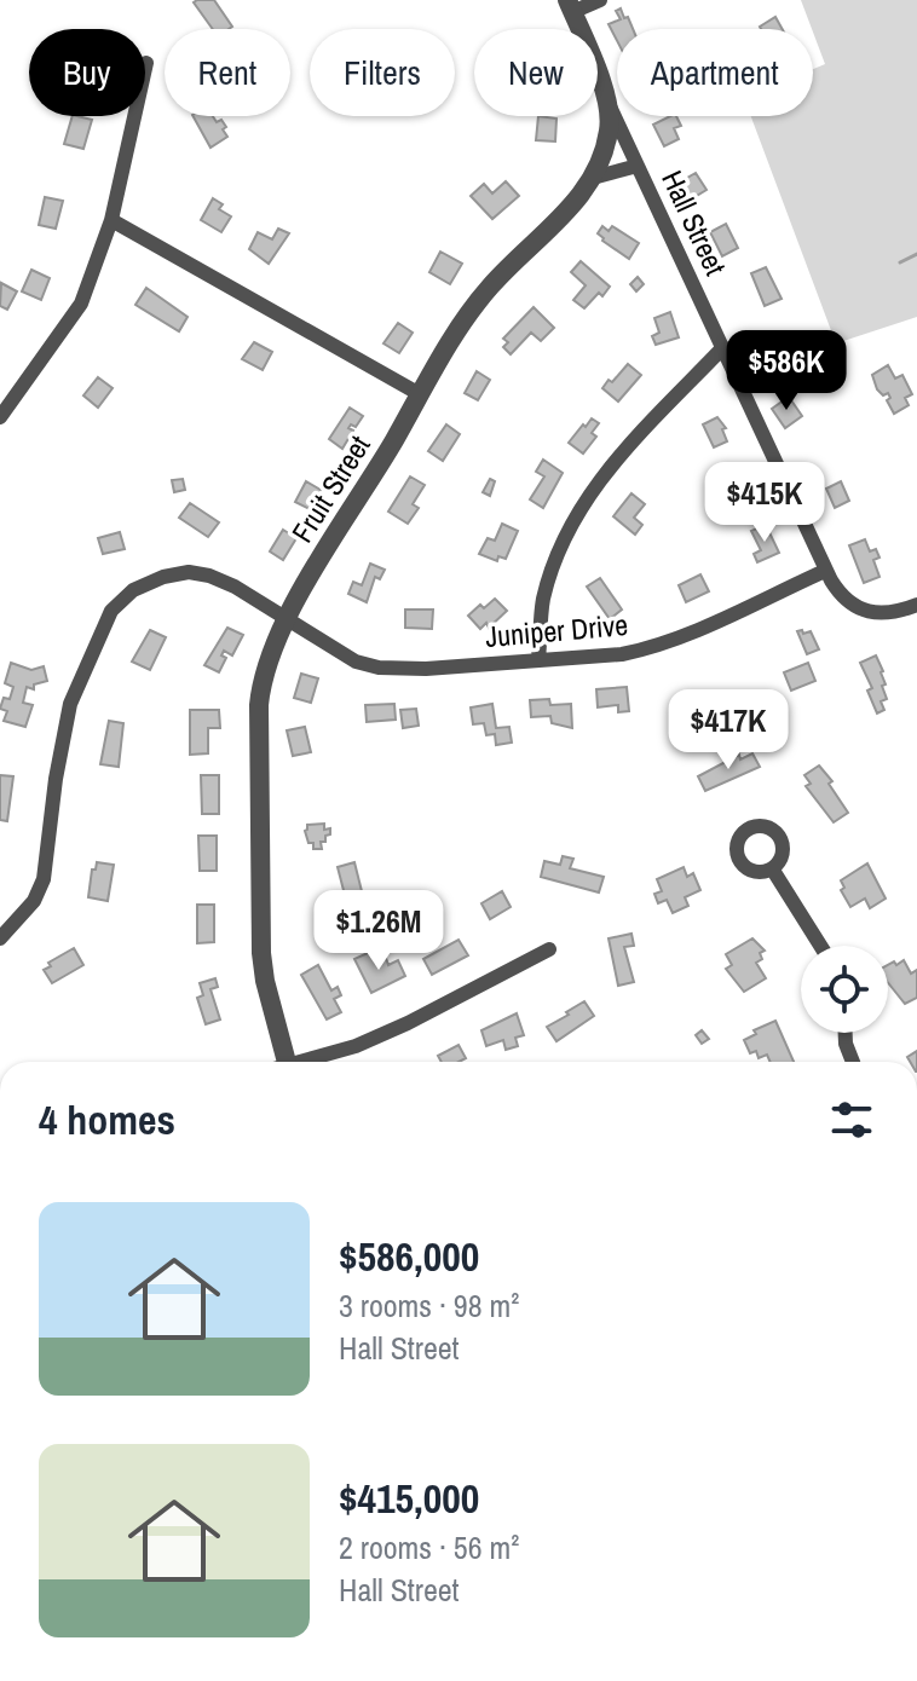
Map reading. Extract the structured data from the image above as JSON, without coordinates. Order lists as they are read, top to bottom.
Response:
{
  "streets": {
    "street": ["Hall Street", "Fruit Street", "Juniper Drive"]
  },
  "crossings": [
    ["Hall Street", "Fruit Street"],
    ["Hall Street", "Juniper Drive"],
    ["Fruit Street", "Juniper Drive"]
  ],
  "page": {
    "chip": [
      "Buy",
      "Rent",
      "Filters",
      "New",
      "Apartment"
    ],
    "price": [
      "$586K",
      "$415K",
      "$417K",
      "$1.26M"
    ],
    "heading": "4 homes",
    "list": [
      {
        "name": "$586,000",
        "note": "3 rooms · 98 m² · Hall Street"
      },
      {
        "name": "$415,000",
        "note": "2 rooms · 56 m² · Hall Street"
      }
    ]
  }
}
